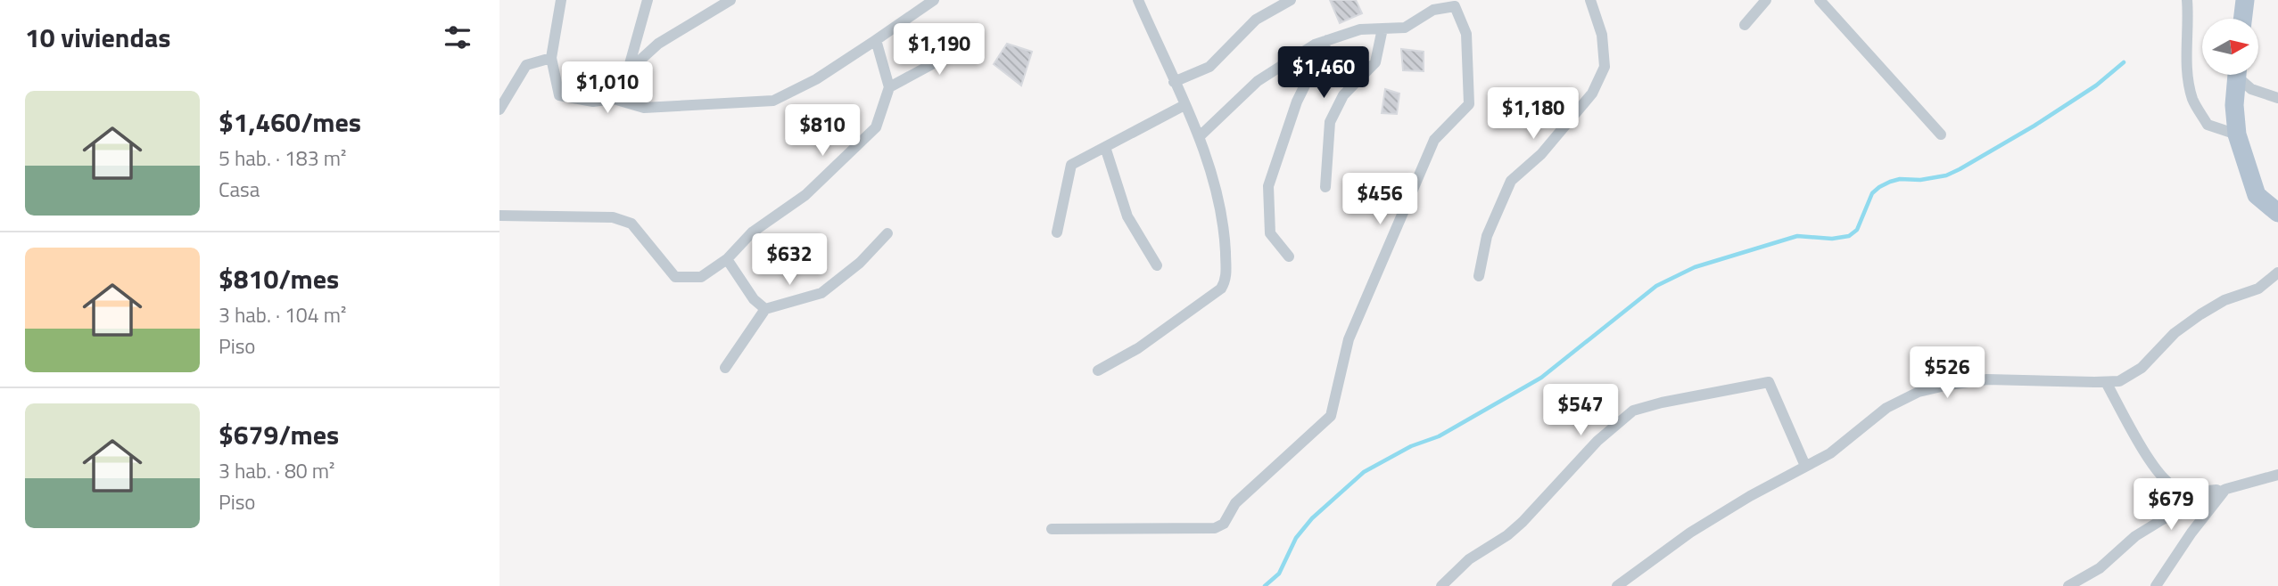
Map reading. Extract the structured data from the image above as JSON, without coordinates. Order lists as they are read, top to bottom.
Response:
{
  "north": "right",
  "page": {
    "heading": "10 viviendas",
    "price": [
      "$1,190",
      "$1,460",
      "$1,010",
      "$1,180",
      "$810",
      "$456",
      "$632",
      "$526",
      "$547",
      "$679"
    ],
    "list": [
      {
        "name": "$1,460/mes",
        "note": "5 hab. · 183 m² · Casa"
      },
      {
        "name": "$810/mes",
        "note": "3 hab. · 104 m² · Piso"
      },
      {
        "name": "$679/mes",
        "note": "3 hab. · 80 m² · Piso"
      }
    ]
  }
}
